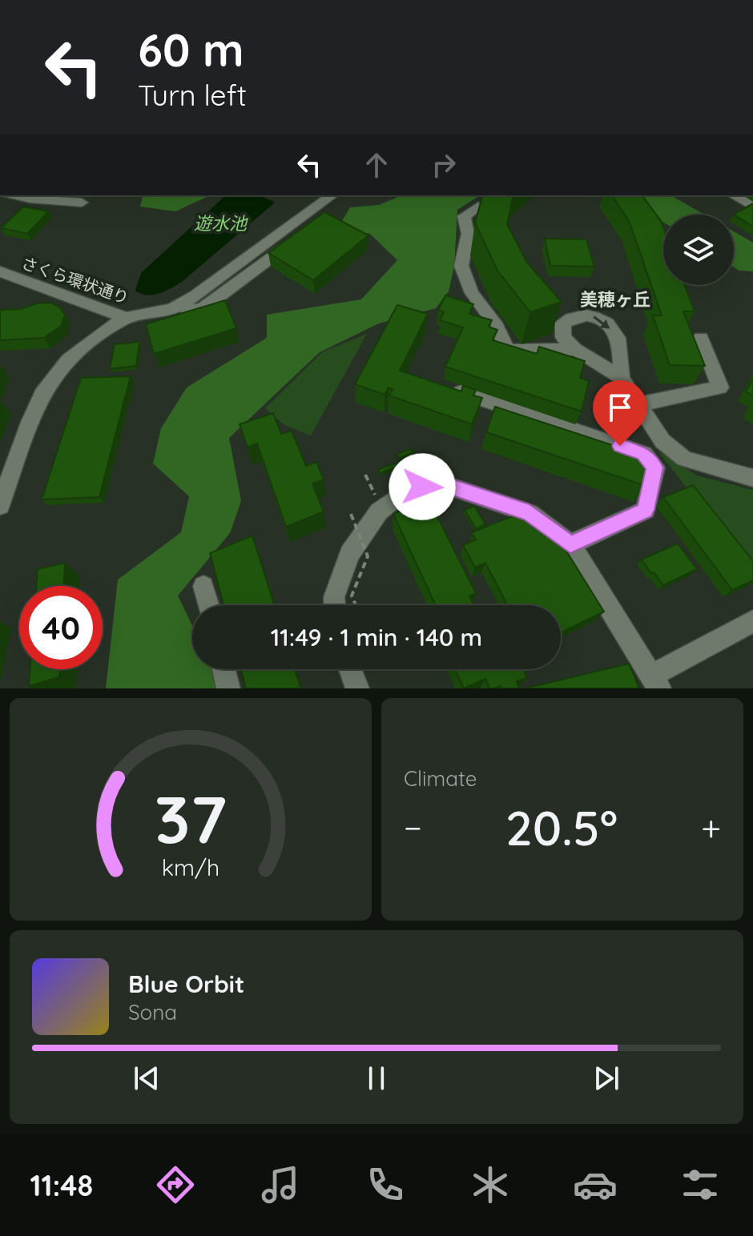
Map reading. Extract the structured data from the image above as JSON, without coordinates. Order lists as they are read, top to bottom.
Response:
{
  "streets": {
    "street": ["さくら環状通り"]
  },
  "districts": ["美穂ヶ丘"],
  "water": ["遊水池"],
  "page": {
    "turn": ["60 m", "Turn left"],
    "limit": "40",
    "trip": "11:49 · 1 min · 140 m",
    "tile": "Climate",
    "heat": ["−", "20.5°", "+"],
    "song": ["Blue Orbit", "Sona"],
    "tabs": "11:48",
    "gauge": ["37", "km/h"]
  }
}
